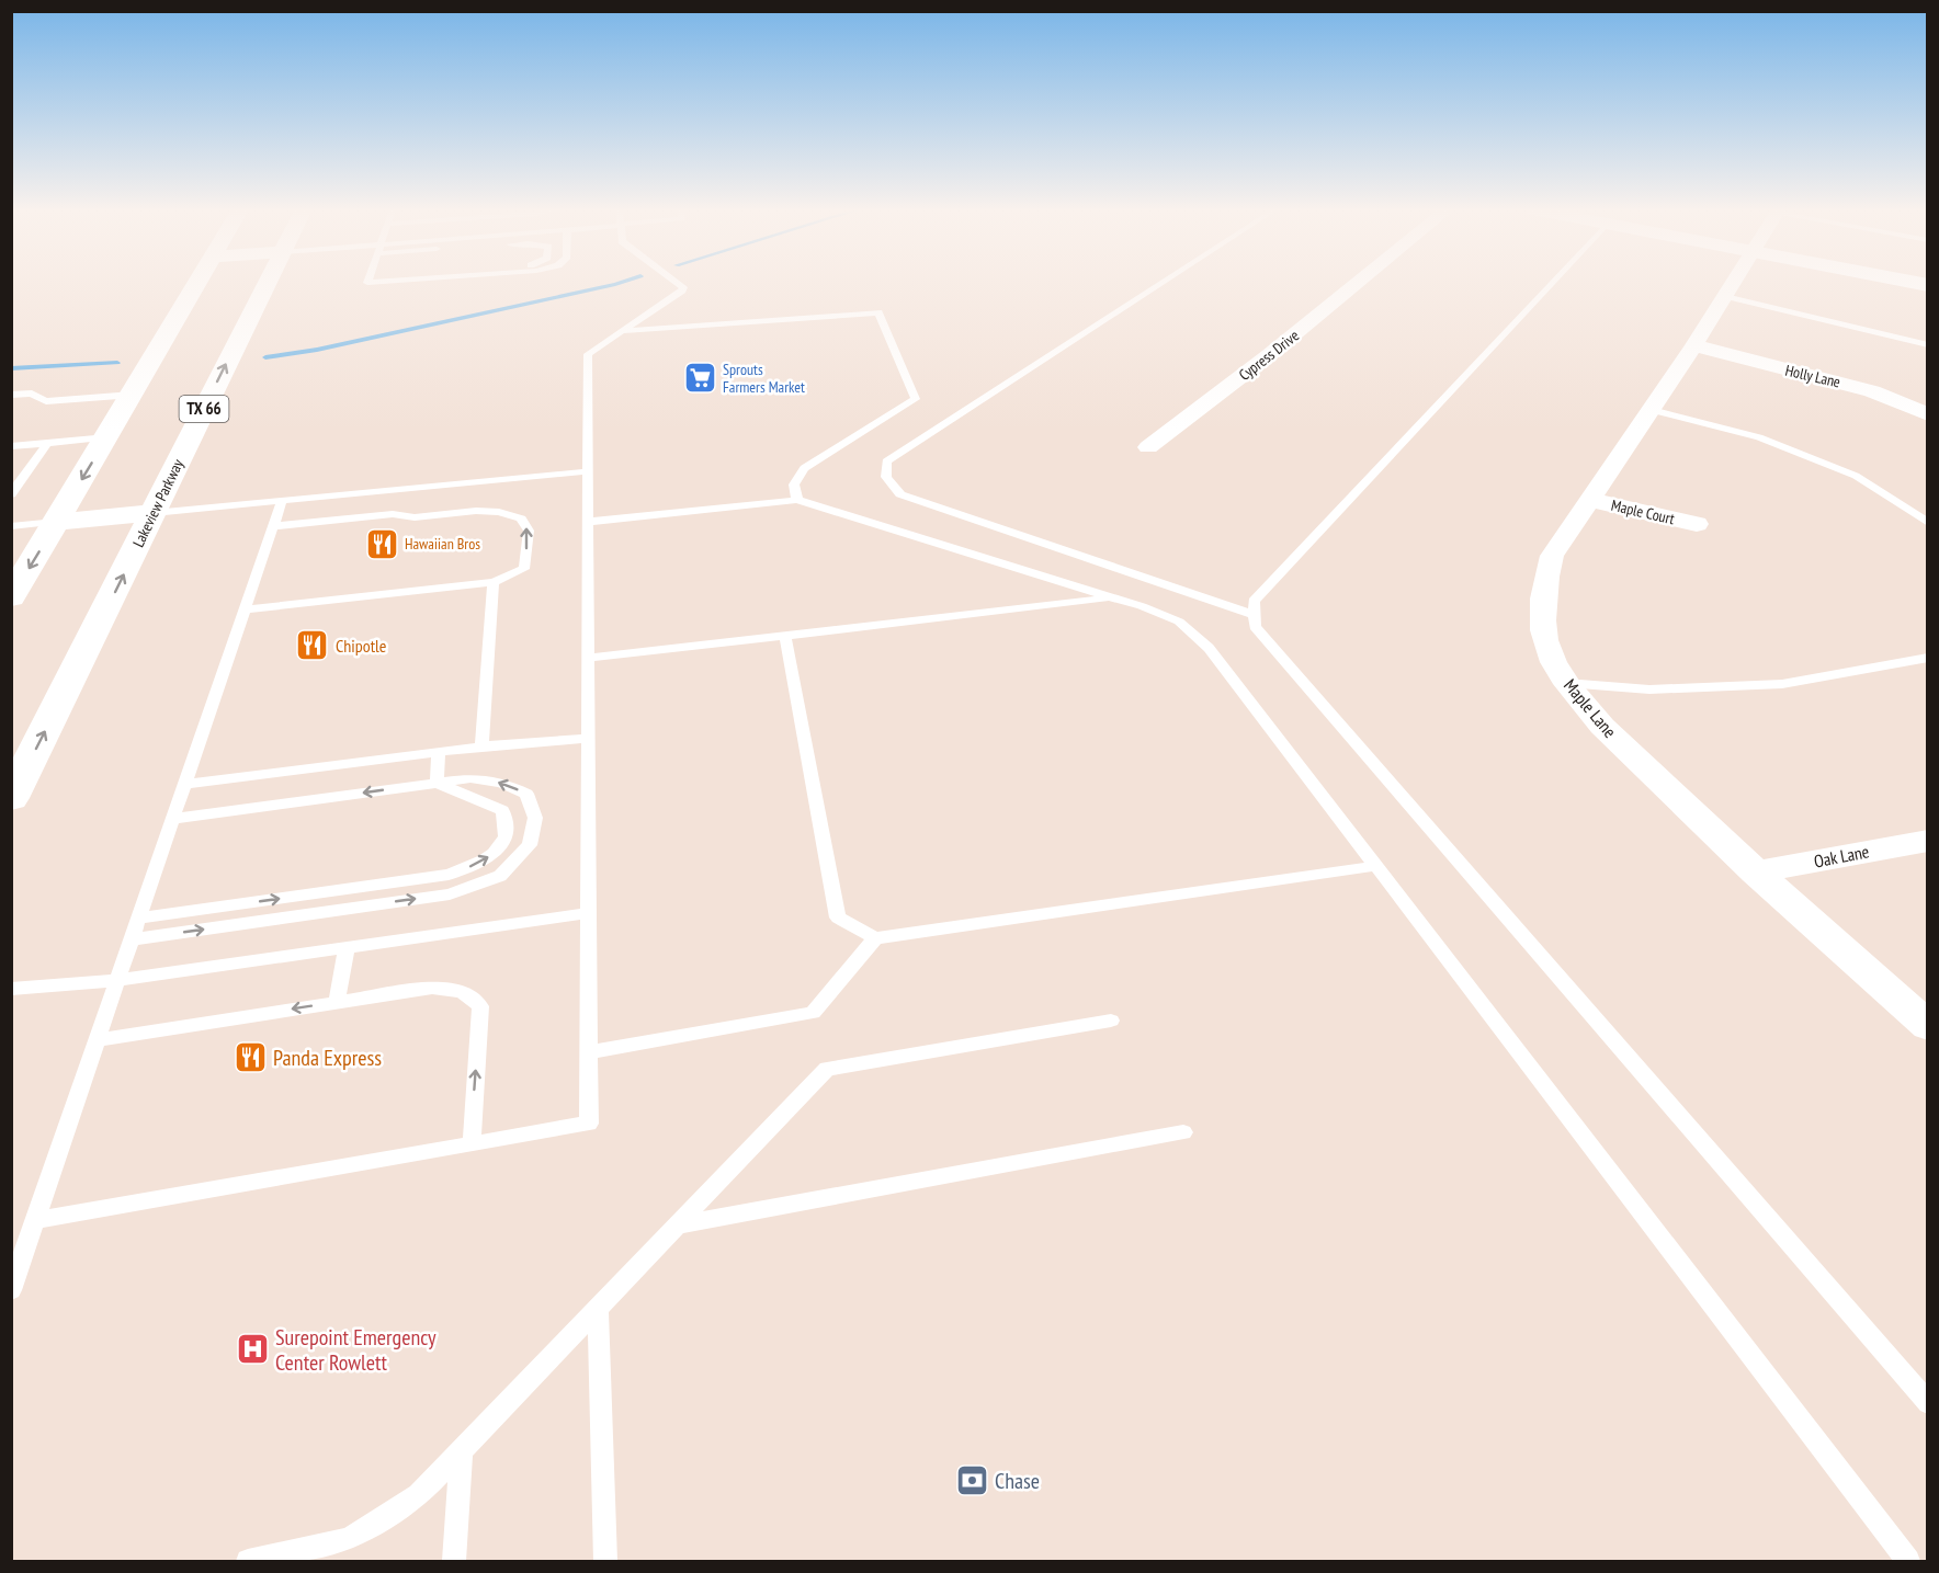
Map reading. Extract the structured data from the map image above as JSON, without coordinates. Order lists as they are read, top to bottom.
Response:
{
  "streets": {
    "main road": ["TX 66", "Lakeview Parkway"],
    "street": [
      "Cypress Drive",
      "Holly Lane",
      "Maple Court",
      "Maple Lane",
      "Oak Lane"
    ]
  },
  "crossings": [
    ["Holly Lane", "Maple Lane"],
    ["Maple Court", "Maple Lane"],
    ["Maple Lane", "Oak Lane"]
  ],
  "places": {
    "supermarket": ["Sprouts Farmers Market"],
    "restaurant": ["Hawaiian Bros", "Chipotle", "Panda Express"],
    "hospital": ["Surepoint Emergency Center Rowlett"],
    "bank": ["Chase"]
  }
}
